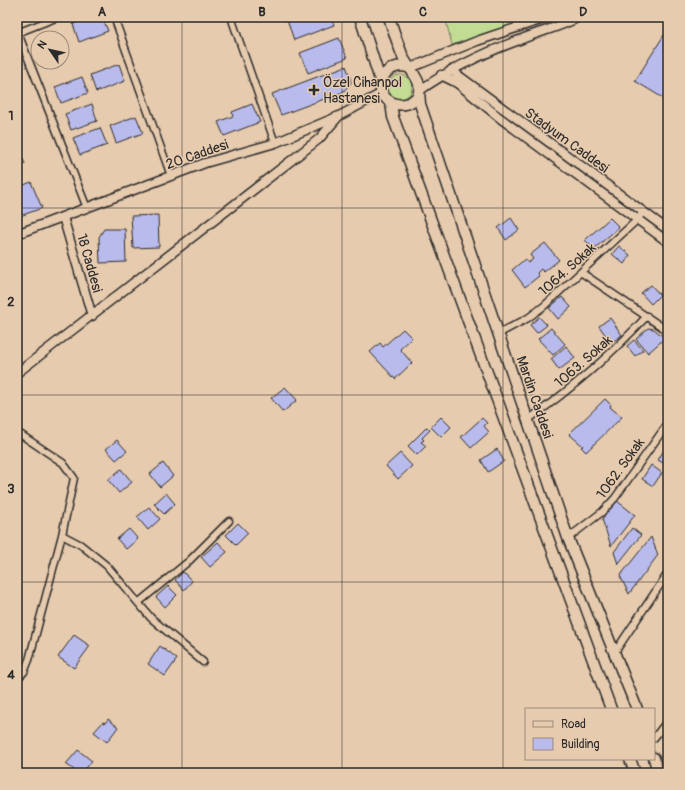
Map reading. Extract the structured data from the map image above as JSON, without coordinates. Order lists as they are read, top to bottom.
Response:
{
  "streets": {
    "highway": ["Mardin Caddesi"],
    "street": [
      "Stadyum Caddesi",
      "20 Caddesi",
      "18 Caddesi",
      "1064. Sokak",
      "1063. Sokak",
      "1062. Sokak"
    ]
  },
  "crossings": [
    ["Stadyum Caddesi", "1064. Sokak"],
    ["20 Caddesi", "18 Caddesi"],
    ["20 Caddesi", "Mardin Caddesi"],
    ["1064. Sokak", "Mardin Caddesi"],
    ["1063. Sokak", "Mardin Caddesi"],
    ["Mardin Caddesi", "1062. Sokak"]
  ],
  "places": {
    "health": ["Özel Cihanpol Hastanesi"]
  },
  "legend": ["Road", "Building"],
  "north": "top left",
  "grid": {
    "columns": [
      "A",
      "B",
      "C",
      "D"
    ],
    "rows": [
      "1",
      "2",
      "3",
      "4"
    ]
  }
}
